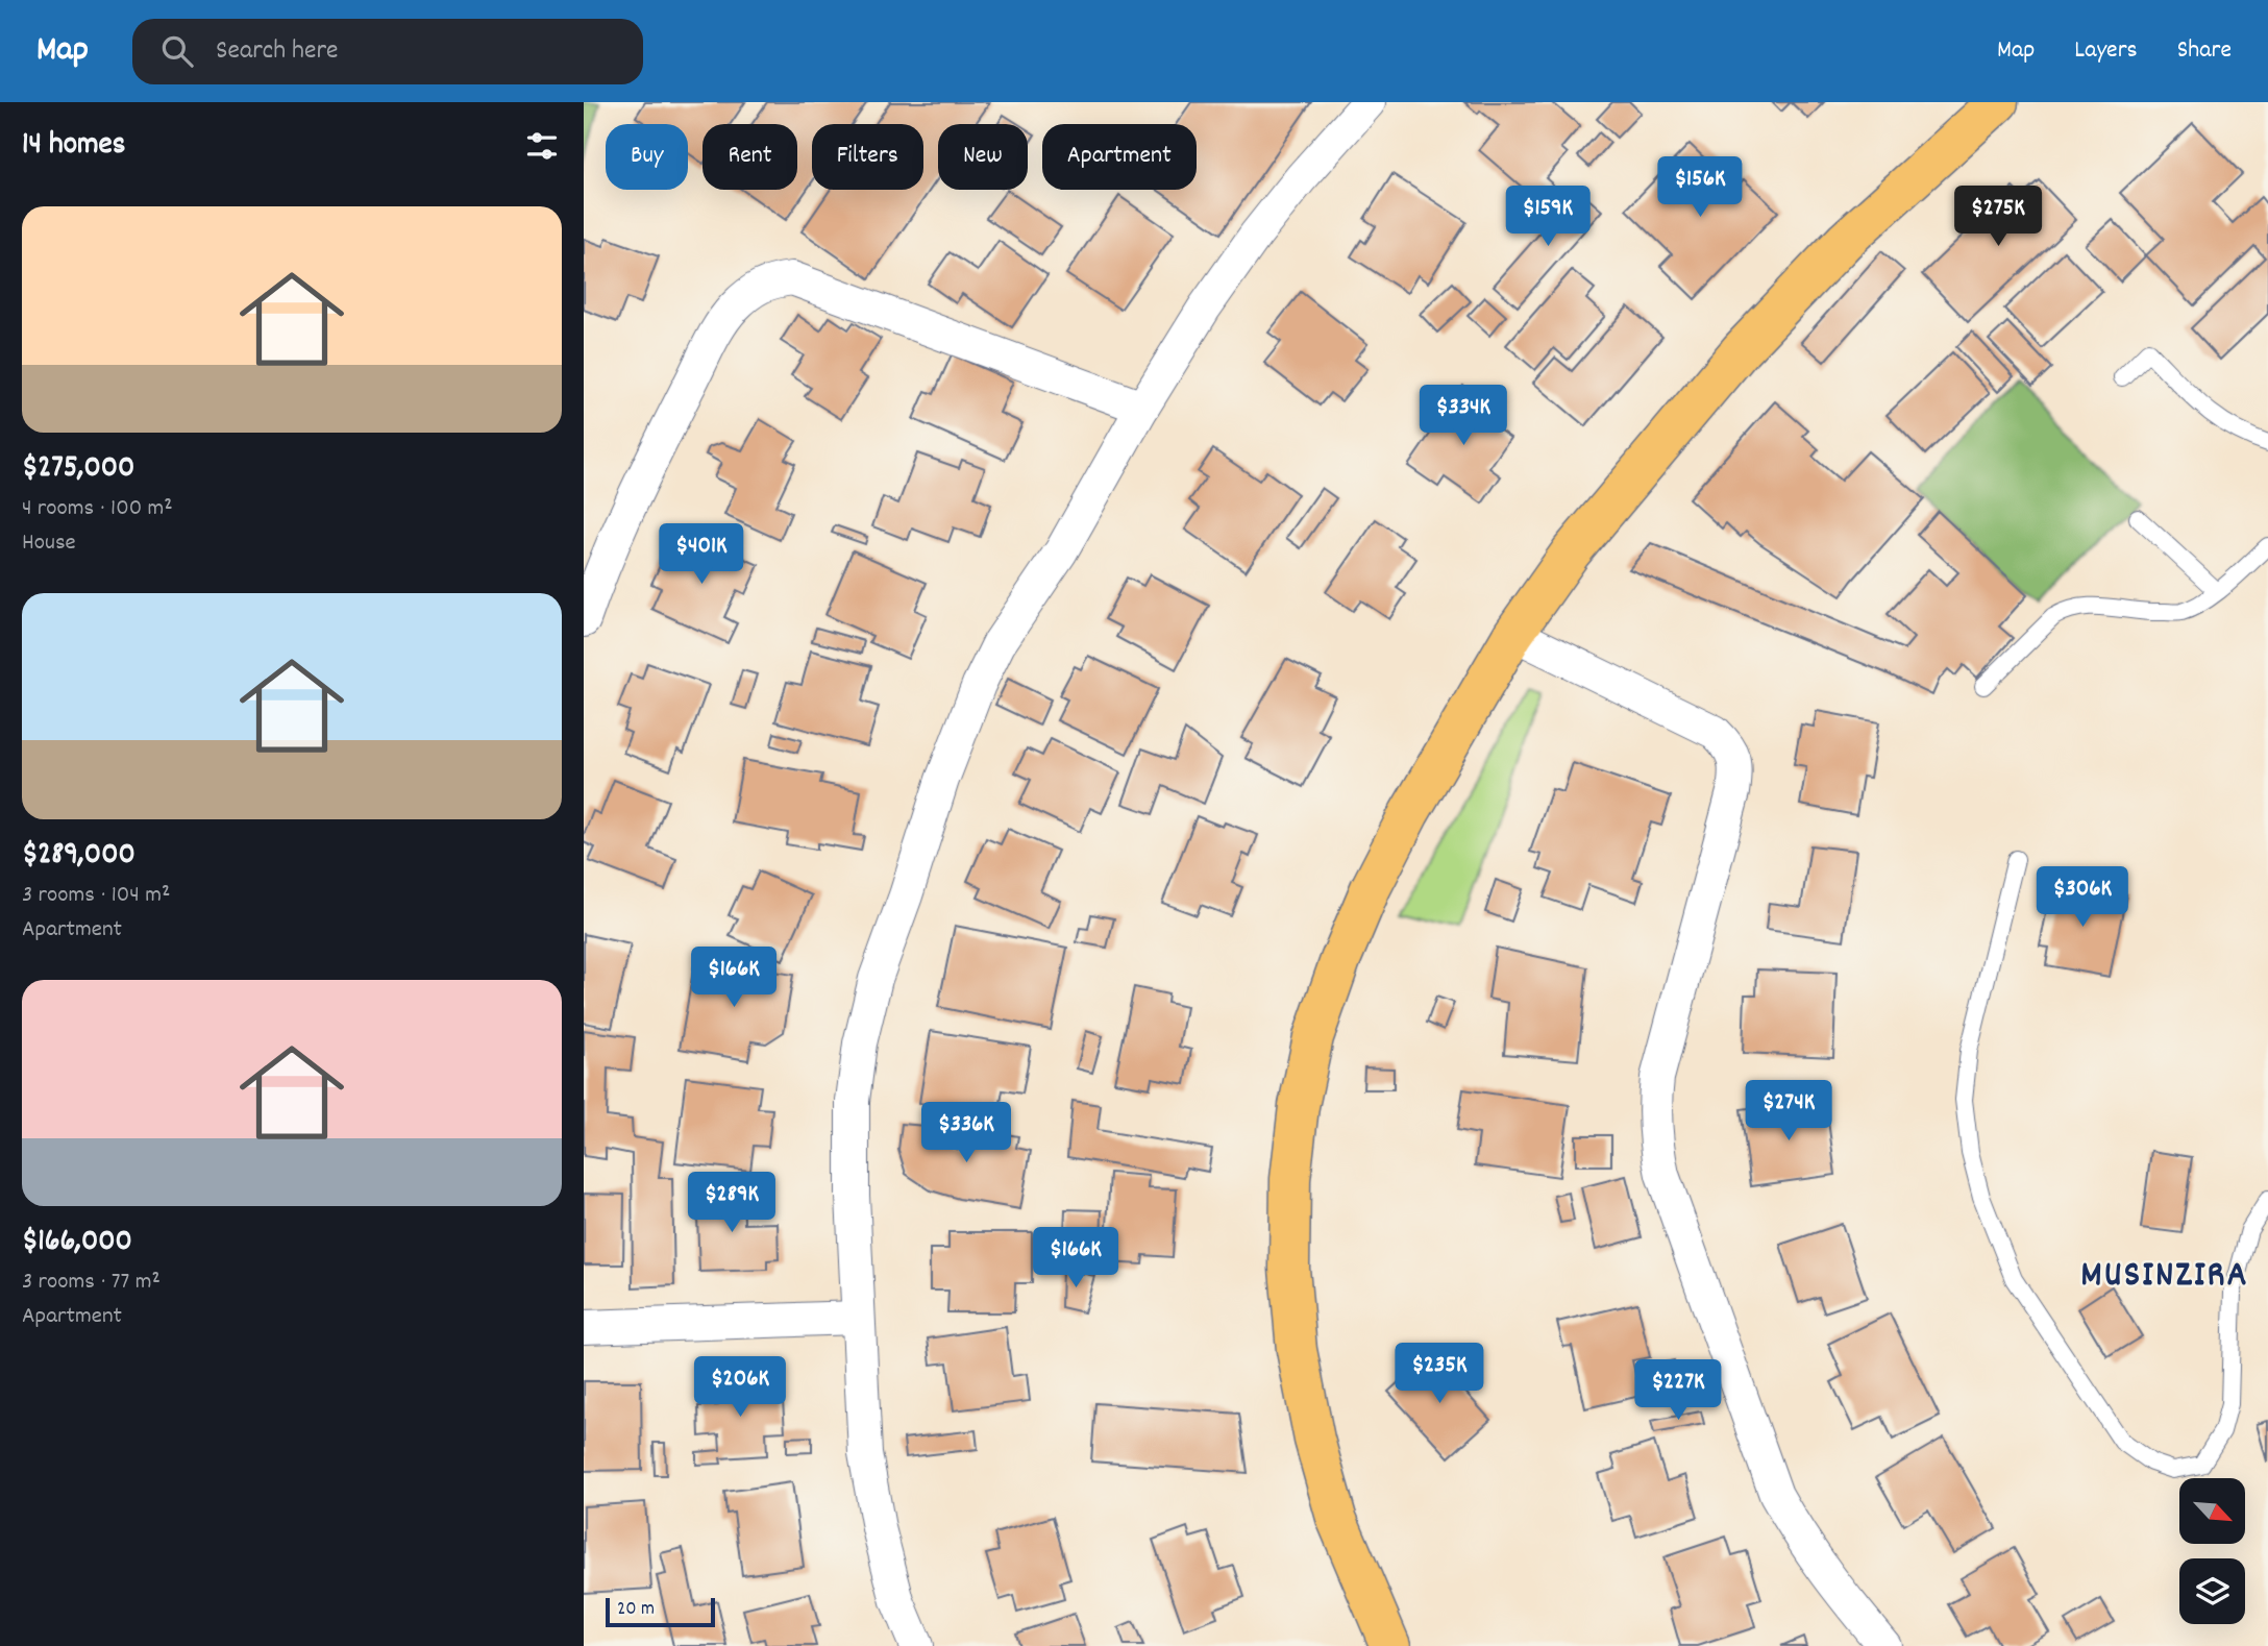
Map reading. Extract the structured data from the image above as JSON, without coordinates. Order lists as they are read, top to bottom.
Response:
{
  "districts": ["MUSINZIRA"],
  "scale_bar": "20 m",
  "north": "bottom right",
  "page": {
    "header": "Map",
    "search": "Search here",
    "nav": ["Map", "Layers", "Share"],
    "heading": "14 homes",
    "chip": [
      "Buy",
      "Rent",
      "Filters",
      "New",
      "Apartment"
    ],
    "price": [
      "$156K",
      "$159K",
      "$275K",
      "$334K",
      "$401K",
      "$306K",
      "$166K",
      "$274K",
      "$336K",
      "$289K",
      "$166K",
      "$235K",
      "$206K",
      "$227K"
    ],
    "list": [
      {
        "name": "$275,000",
        "note": "4 rooms · 100 m² · House"
      },
      {
        "name": "$289,000",
        "note": "3 rooms · 104 m² · Apartment"
      },
      {
        "name": "$166,000",
        "note": "3 rooms · 77 m² · Apartment"
      }
    ],
    "scale": "20 m"
  }
}
